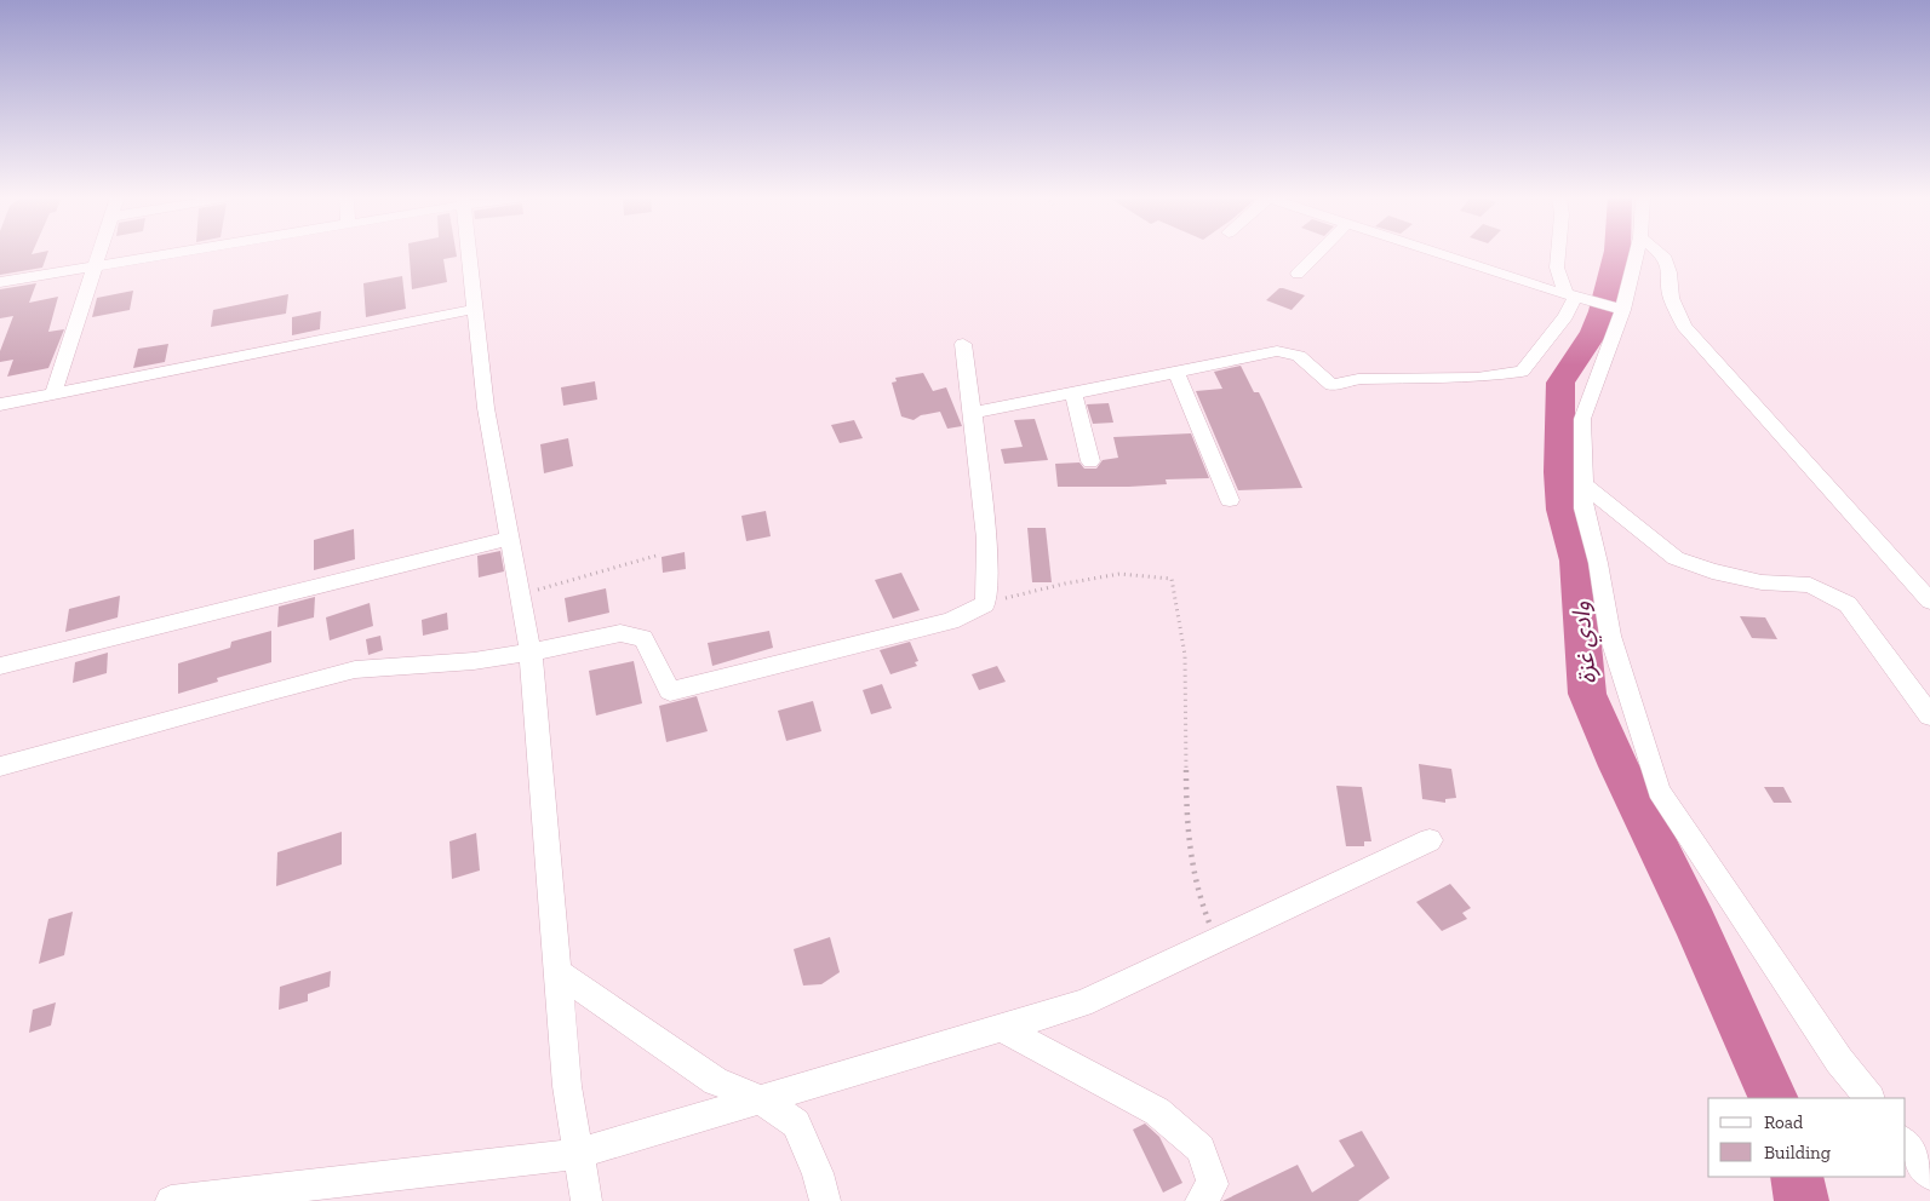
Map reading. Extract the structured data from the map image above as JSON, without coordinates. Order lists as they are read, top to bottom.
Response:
{
  "water": ["وادي غزة"],
  "legend": ["Road", "Building"]
}
